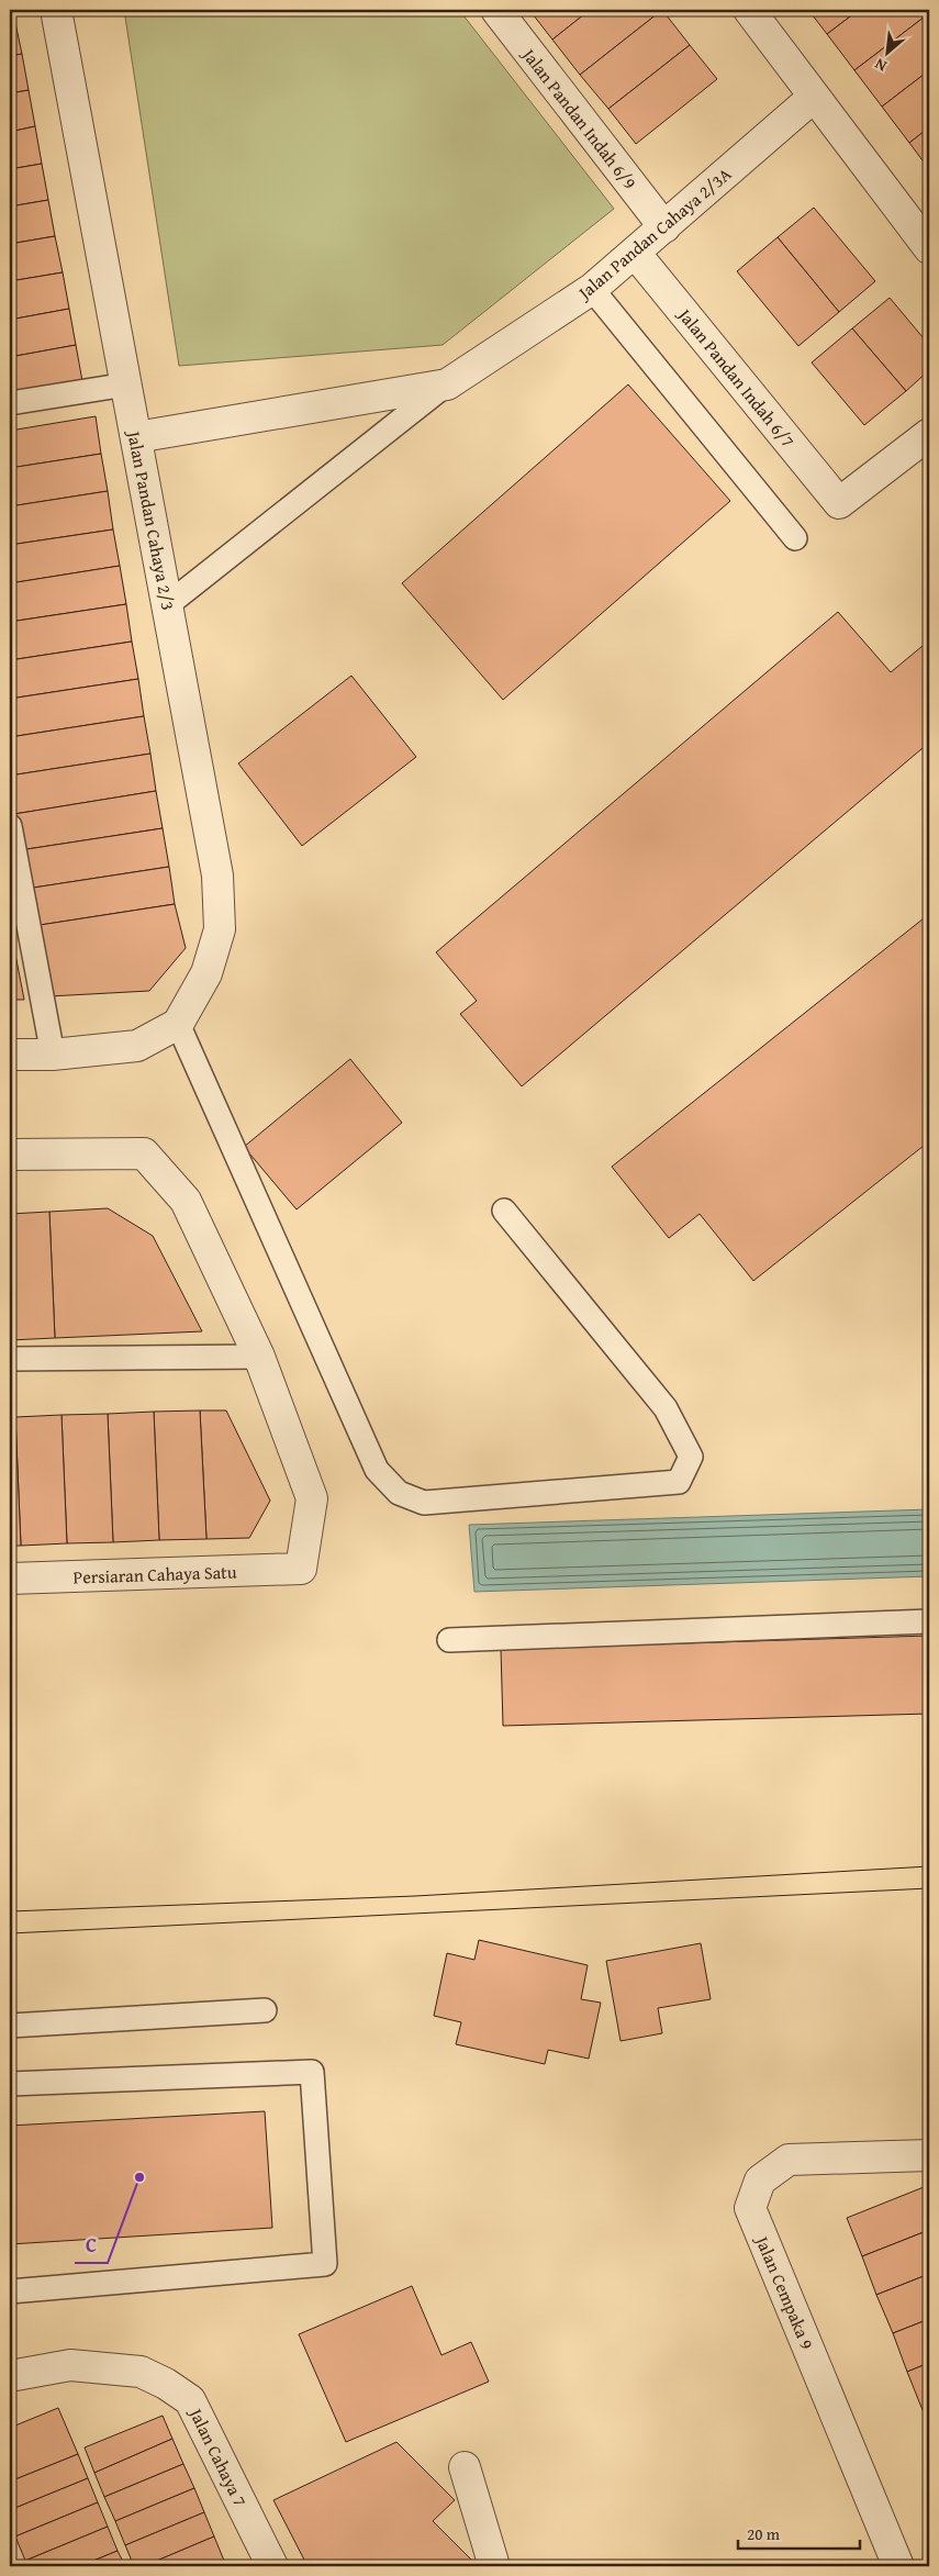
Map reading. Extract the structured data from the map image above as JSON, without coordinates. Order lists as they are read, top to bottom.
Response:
{
  "streets": {
    "street": [
      "Jalan Pandan Indah 6/9",
      "Jalan Pandan Cahaya 2/3A",
      "Jalan Pandan Indah 6/7",
      "Jalan Pandan Cahaya 2/3",
      "Persiaran Cahaya Satu",
      "Jalan Cempaka 9",
      "Jalan Cahaya 7"
    ]
  },
  "crossings": [
    ["Jalan Pandan Indah 6/9", "Jalan Pandan Cahaya 2/3A"],
    ["Jalan Pandan Cahaya 2/3A", "Jalan Pandan Indah 6/7"],
    ["Jalan Pandan Cahaya 2/3A", "Jalan Pandan Cahaya 2/3"]
  ],
  "places": ["C"],
  "scale_bar": "20 m",
  "north": "bottom left"
}
